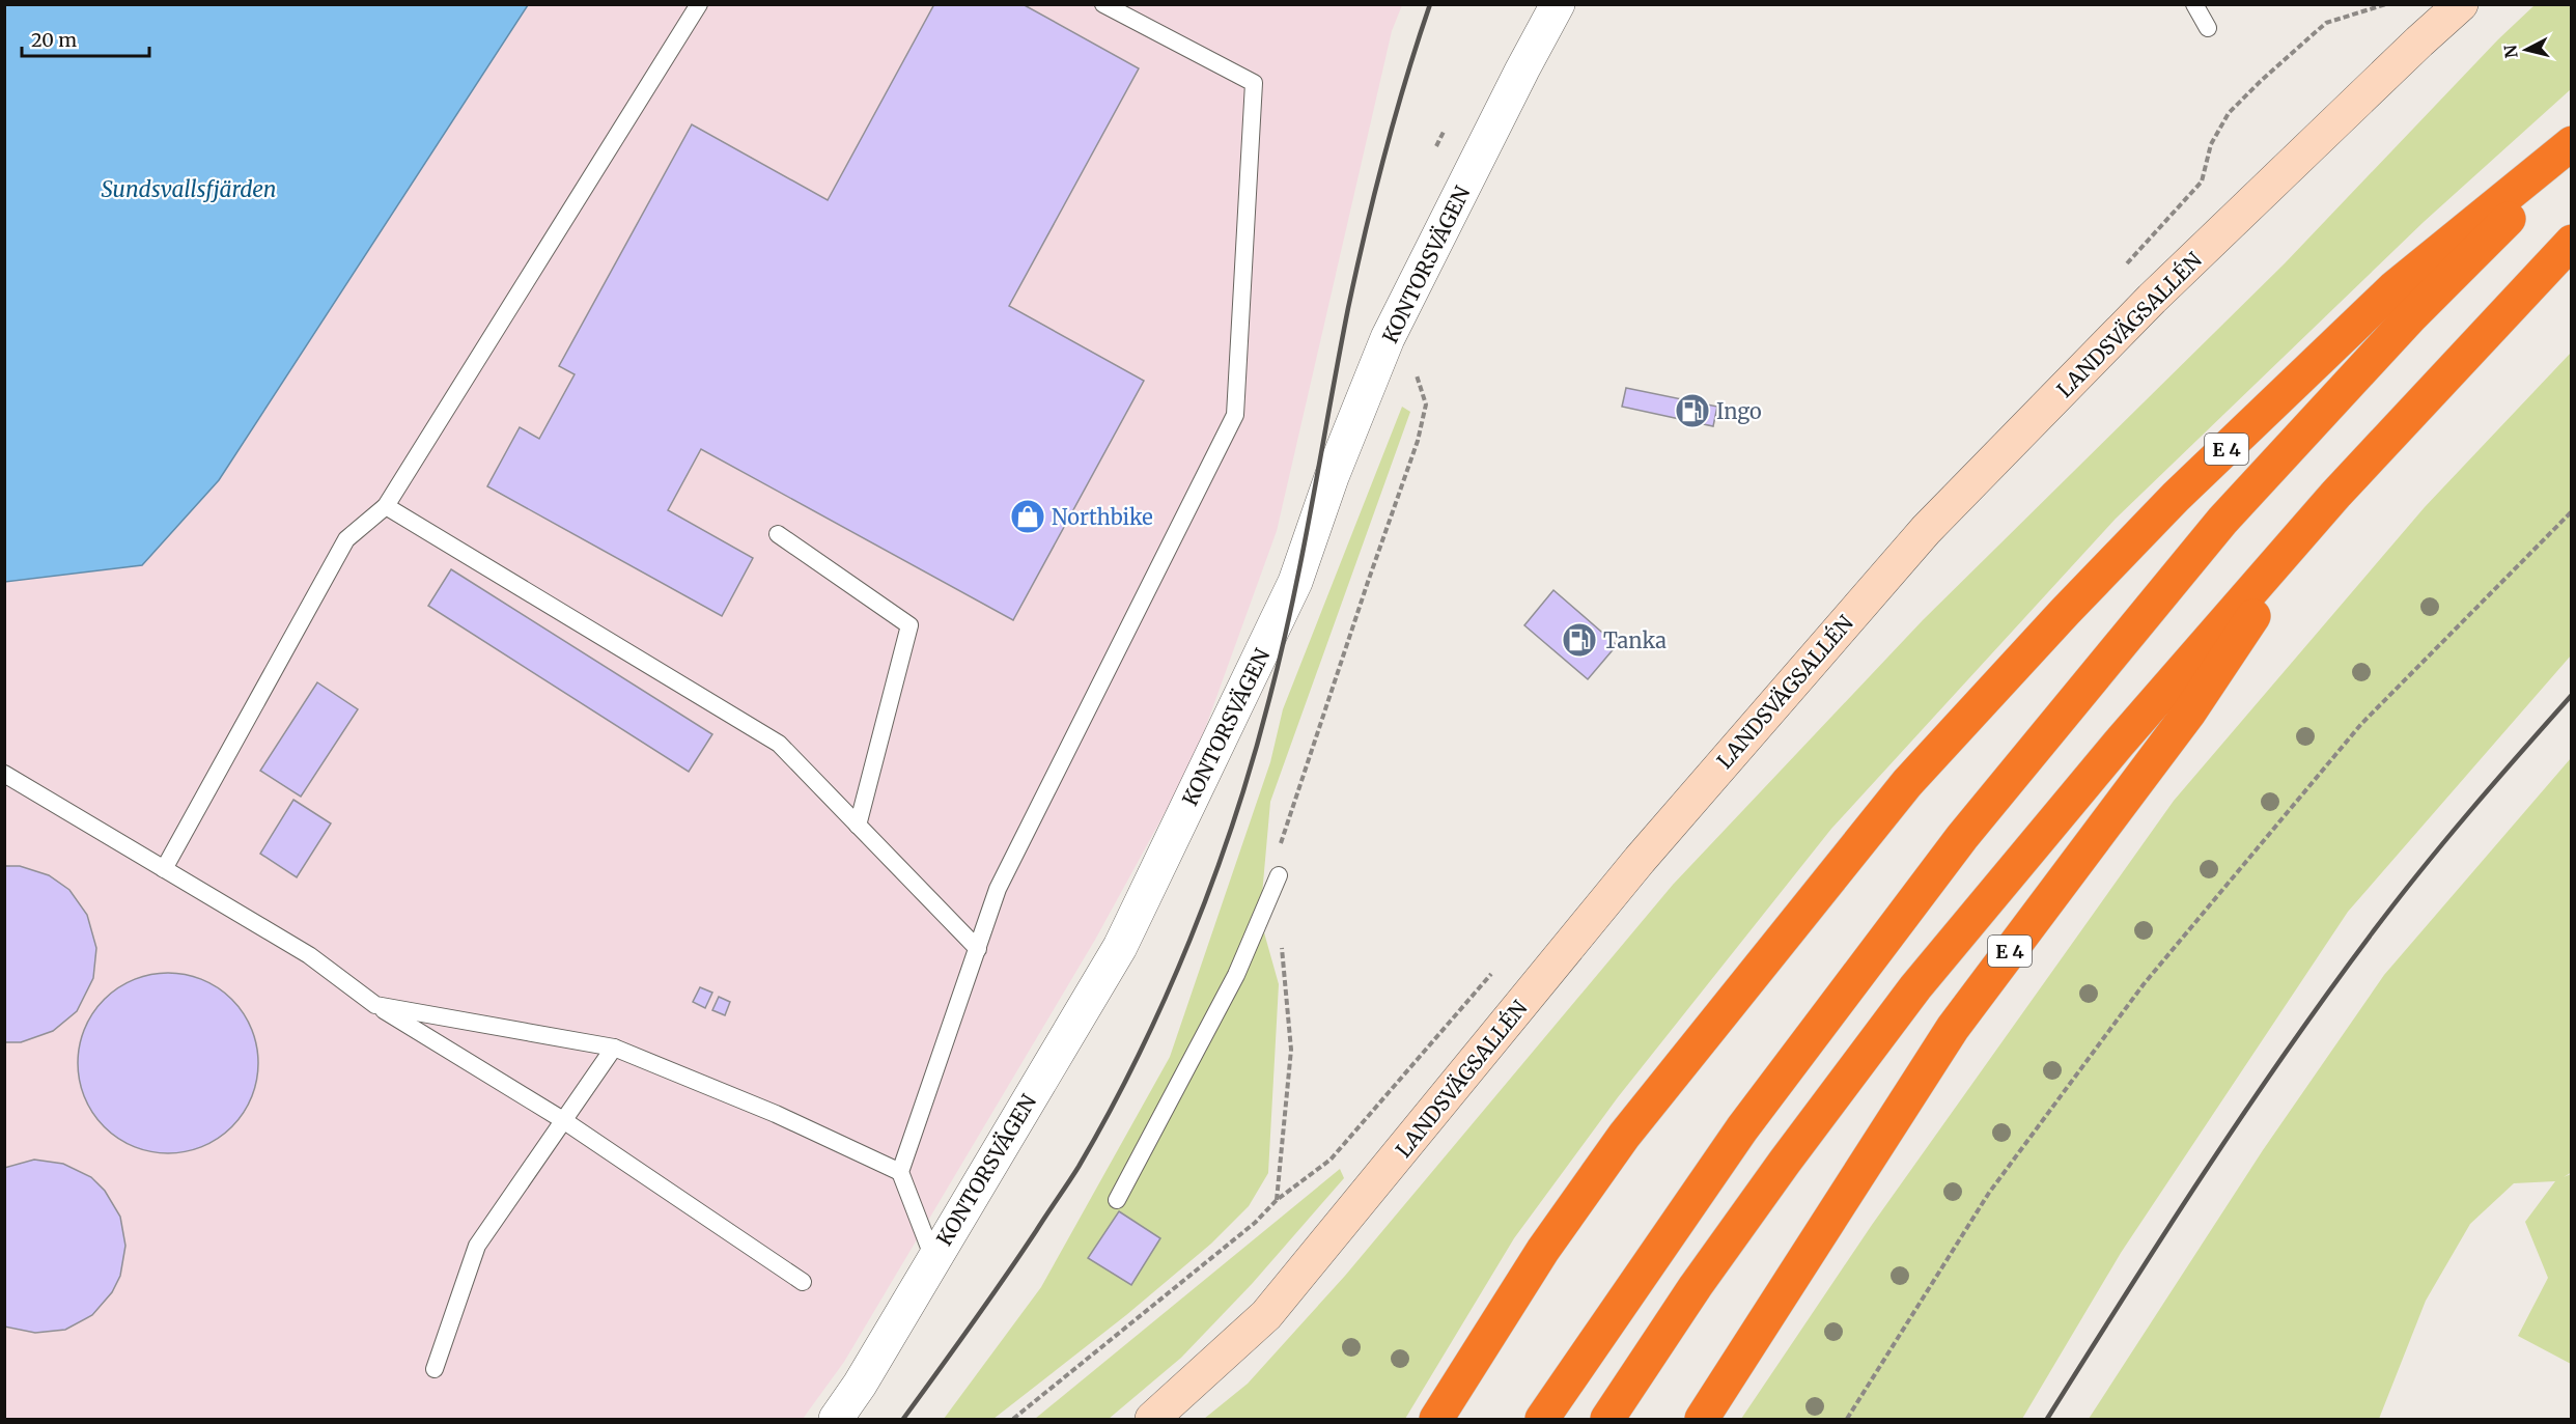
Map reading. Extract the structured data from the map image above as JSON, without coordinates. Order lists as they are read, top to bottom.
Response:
{
  "streets": {
    "highway": ["E 4"],
    "main road": ["LANDSVÄGSALLÉN"],
    "street": ["KONTORSVÄGEN"]
  },
  "water": ["Sundsvallsfjärden"],
  "places": {
    "fuel station": ["Ingo", "Tanka"],
    "shop": ["Northbike"]
  },
  "scale_bar": "20 m",
  "north": "left"
}
